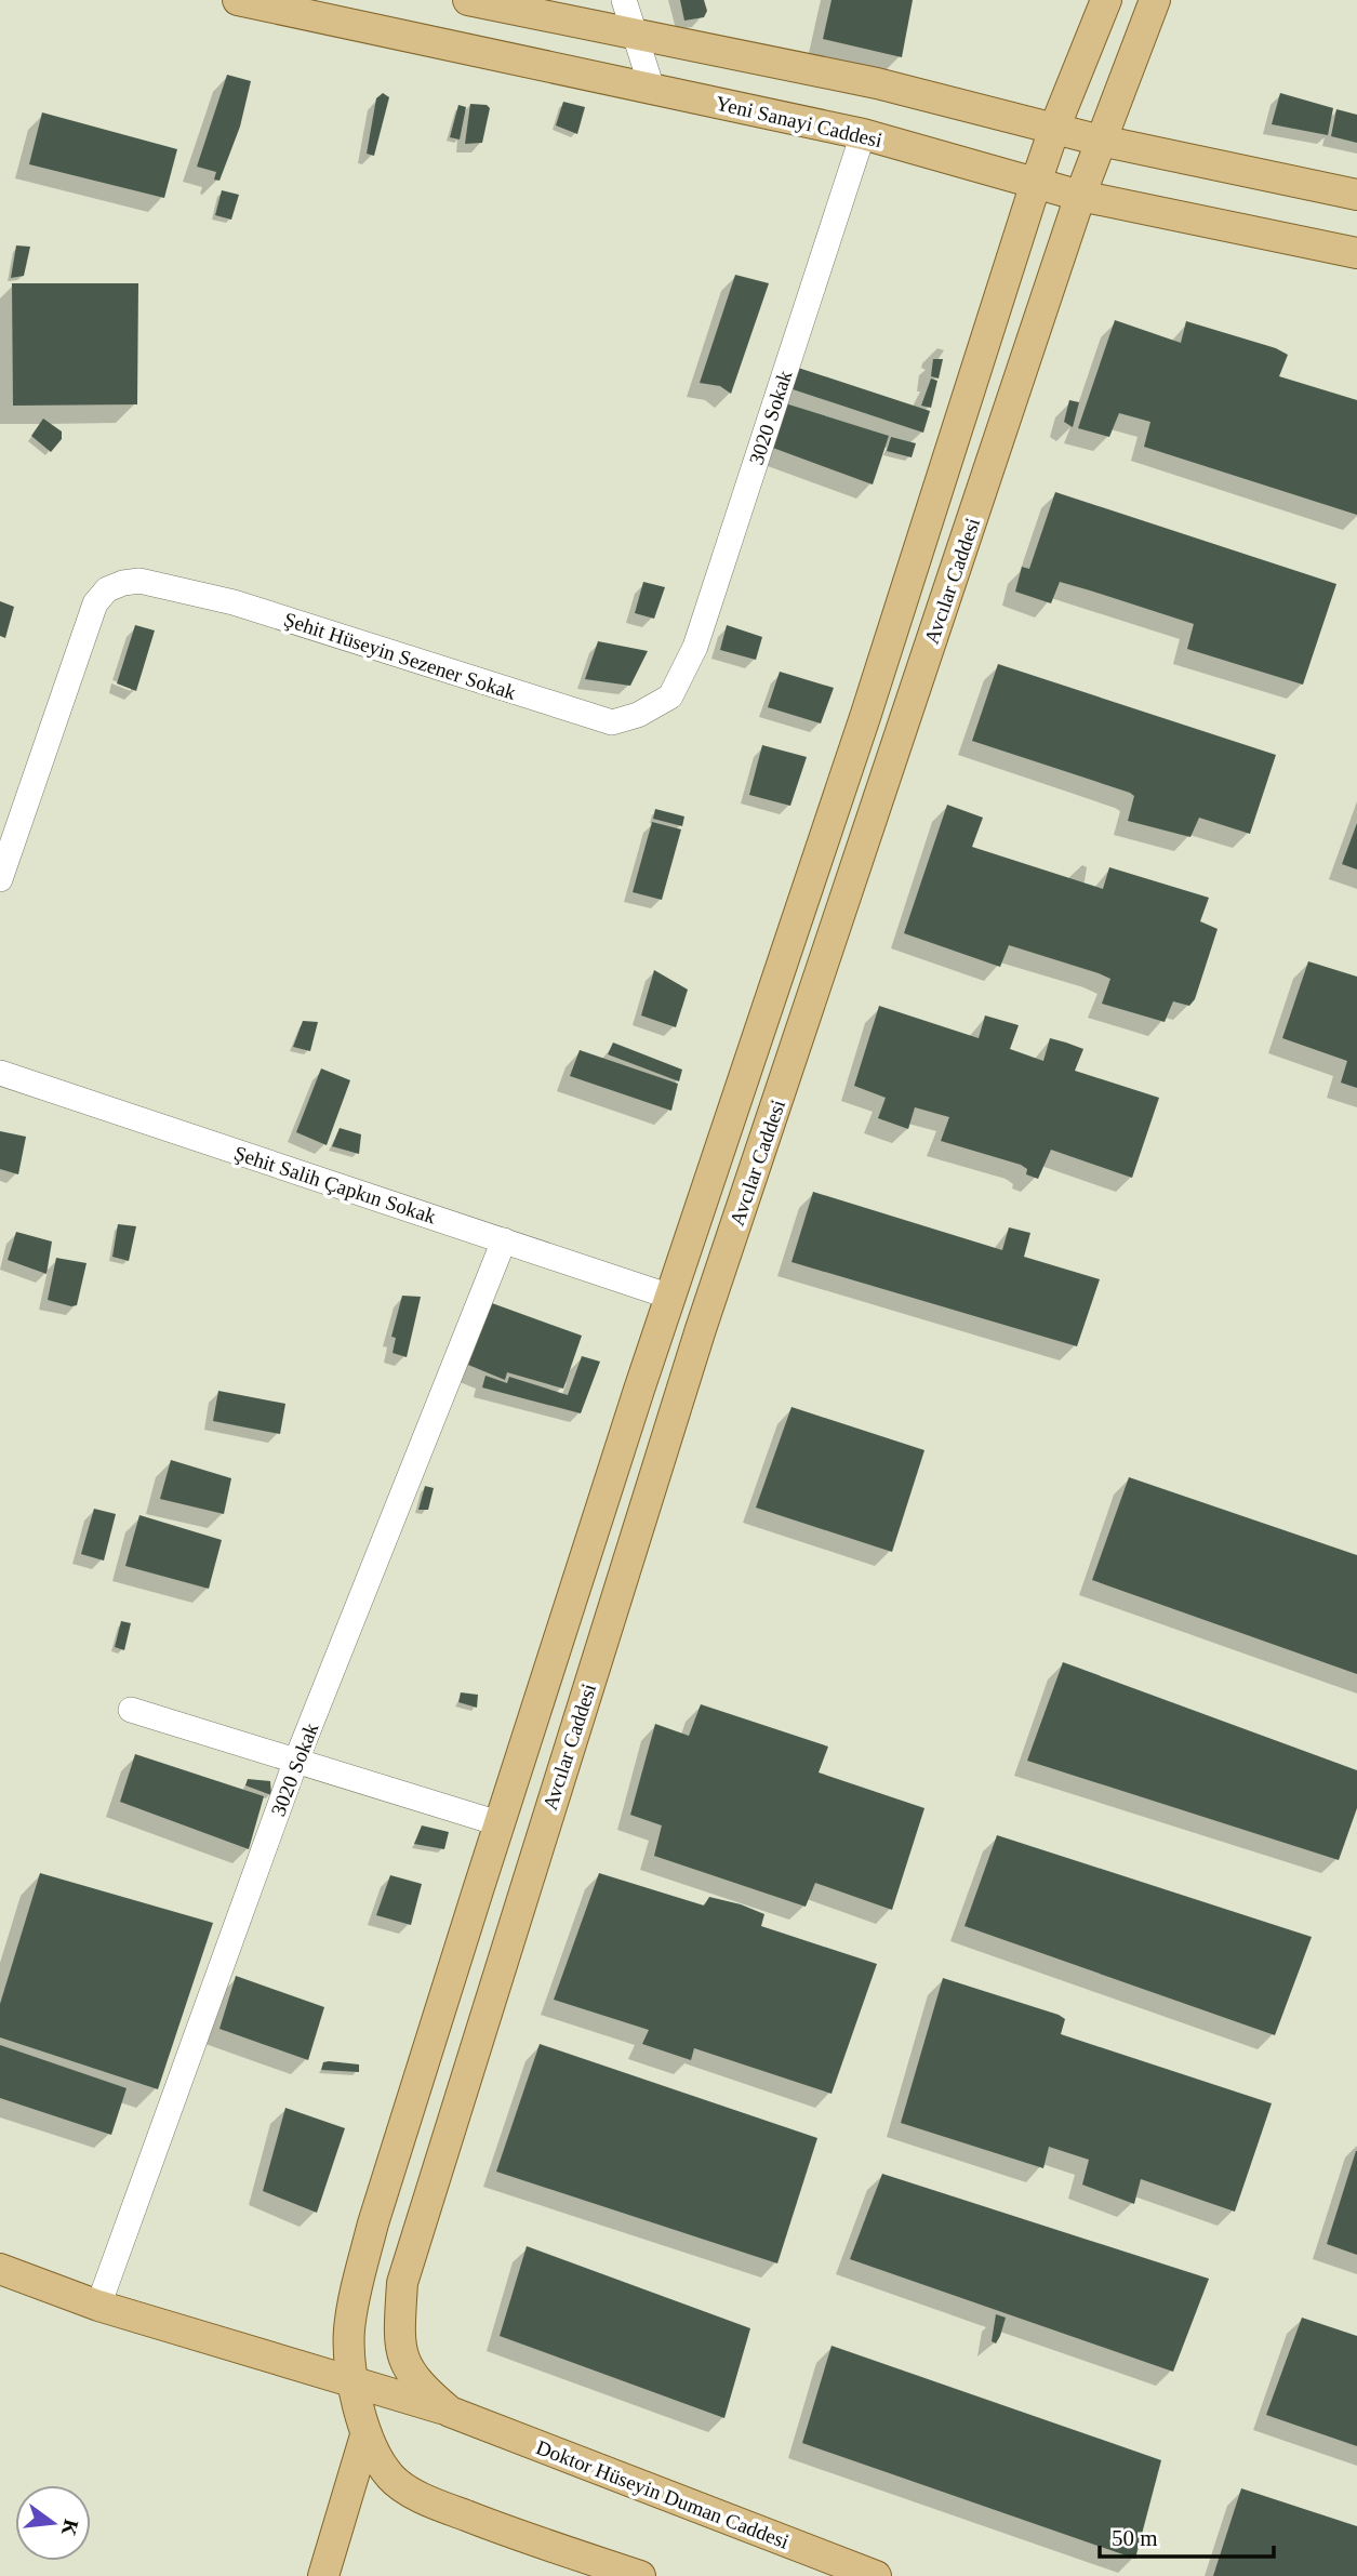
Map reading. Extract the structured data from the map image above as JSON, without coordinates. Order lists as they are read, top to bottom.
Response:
{
  "streets": {
    "main road": ["Yeni Sanayi Caddesi", "Avcılar Caddesi", "Doktor Hüseyin Duman Caddesi"],
    "street": ["3020 Sokak", "Şehit Hüseyin Sezener Sokak", "Şehit Salih Çapkın Sokak"]
  },
  "crossings": [
    ["Yeni Sanayi Caddesi", "3020 Sokak"],
    ["Yeni Sanayi Caddesi", "Avcılar Caddesi"],
    ["3020 Sokak", "Şehit Hüseyin Sezener Sokak"],
    ["3020 Sokak", "Şehit Salih Çapkın Sokak"],
    ["3020 Sokak", "Doktor Hüseyin Duman Caddesi"],
    ["Avcılar Caddesi", "Şehit Salih Çapkın Sokak"],
    ["Avcılar Caddesi", "Doktor Hüseyin Duman Caddesi"]
  ],
  "scale_bar": "50 m",
  "north": "right"
}
